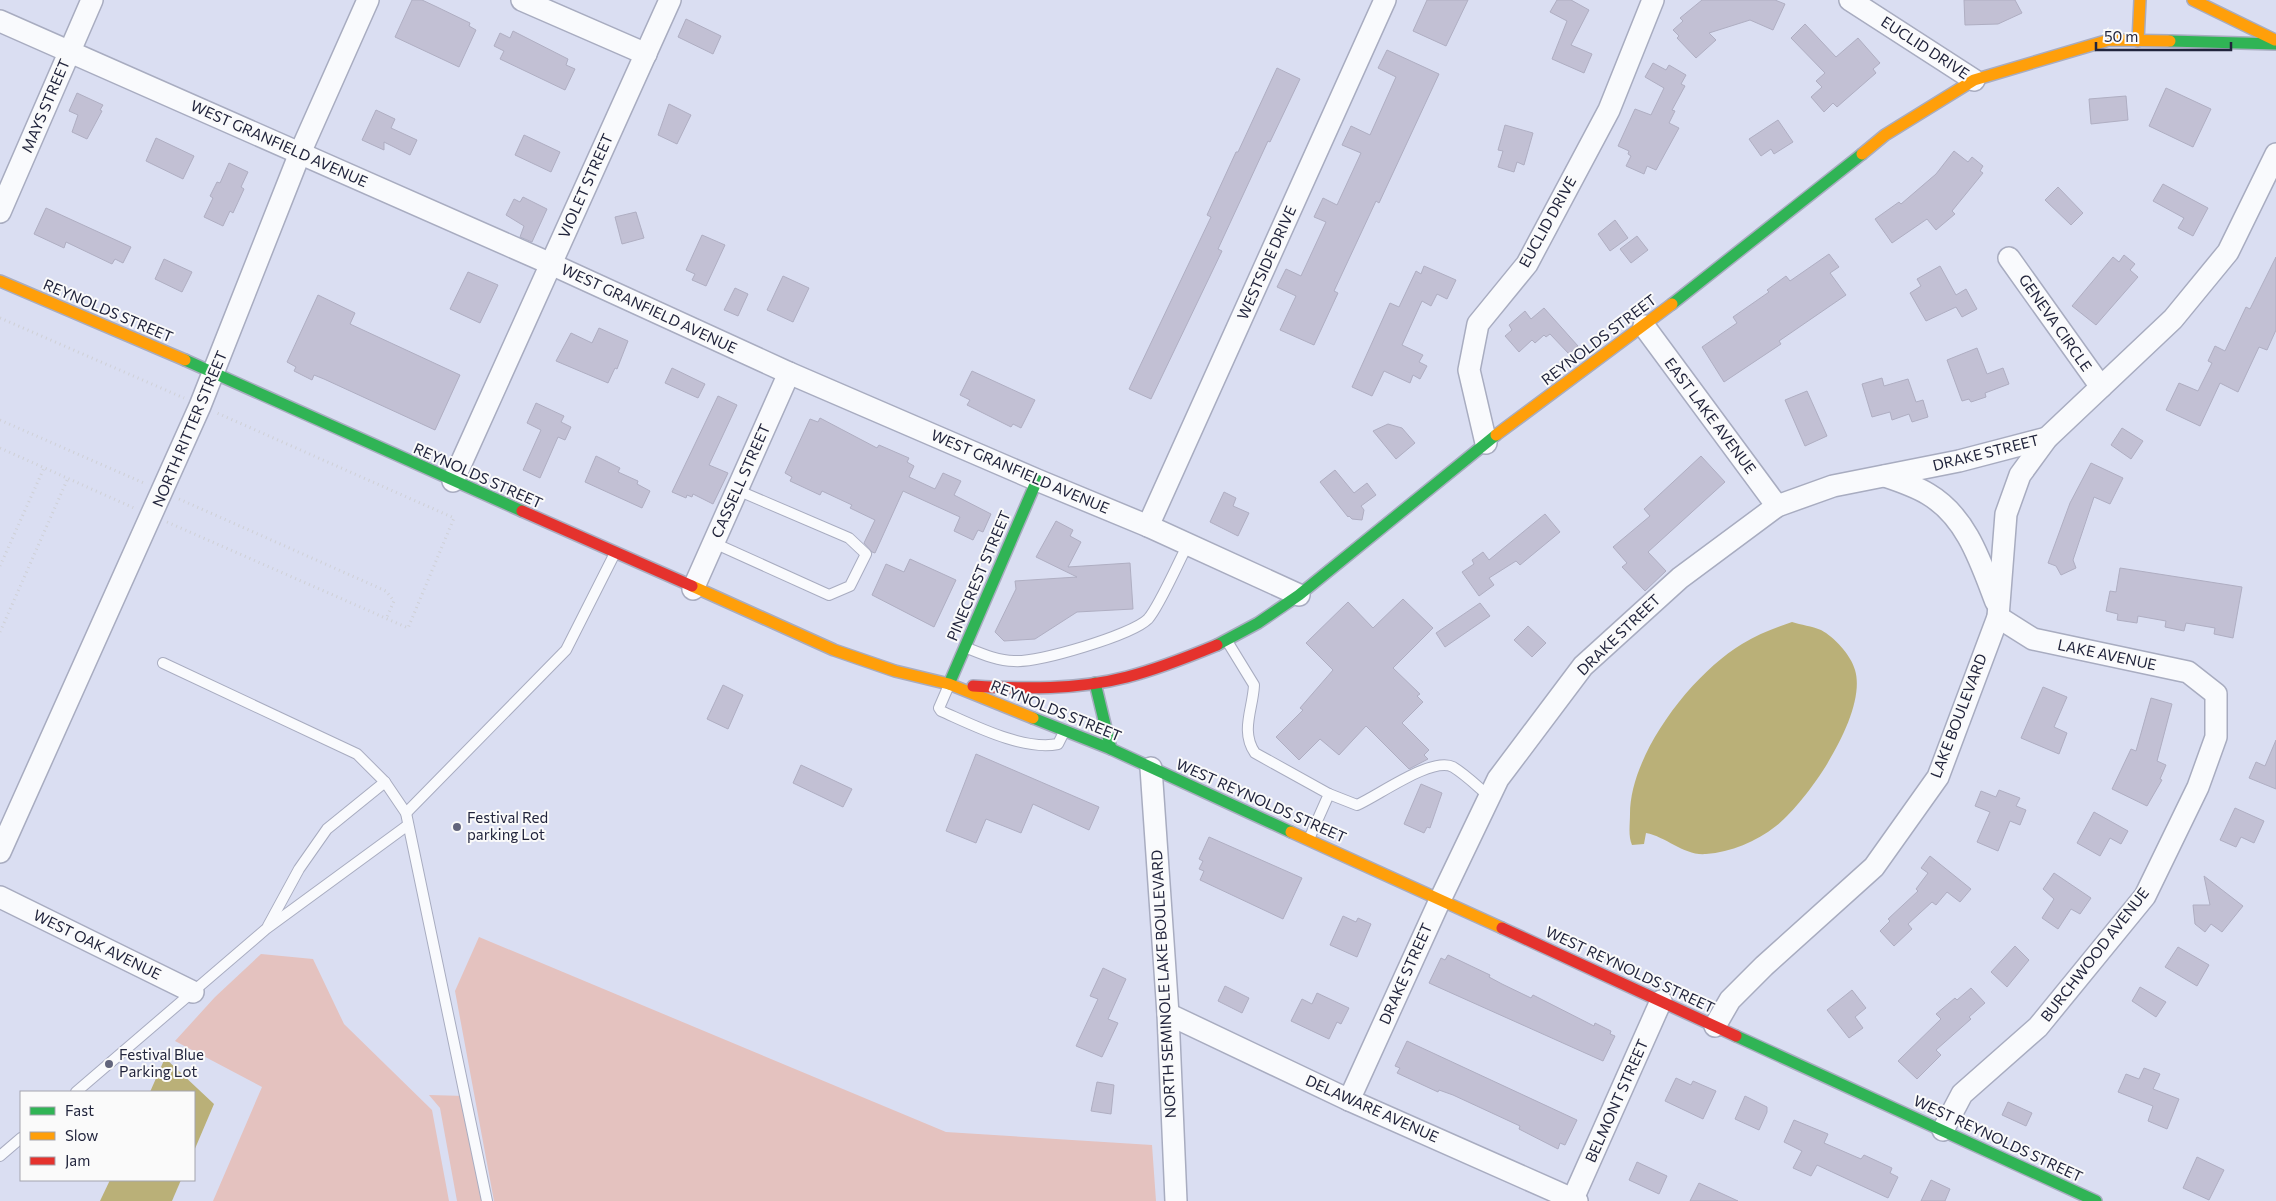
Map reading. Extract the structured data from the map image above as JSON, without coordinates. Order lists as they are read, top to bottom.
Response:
{
  "streets": {
    "main road": ["REYNOLDS STREET", "PINECREST STREET", "WEST REYNOLDS STREET"],
    "street": [
      "EUCLID DRIVE",
      "MAYS STREET",
      "WEST GRANFIELD AVENUE",
      "VIOLET STREET",
      "WESTSIDE DRIVE",
      "GENEVA CIRCLE",
      "EAST LAKE AVENUE",
      "NORTH RITTER STREET",
      "DRAKE STREET",
      "CASSELL STREET",
      "LAKE AVENUE",
      "LAKE BOULEVARD",
      "WEST OAK AVENUE",
      "BURCHWOOD AVENUE",
      "NORTH SEMINOLE LAKE BOULEVARD",
      "BELMONT STREET",
      "DELAWARE AVENUE"
    ]
  },
  "crossings": [
    ["EUCLID DRIVE", "REYNOLDS STREET"],
    ["MAYS STREET", "WEST GRANFIELD AVENUE"],
    ["WEST GRANFIELD AVENUE", "VIOLET STREET"],
    ["WEST GRANFIELD AVENUE", "WESTSIDE DRIVE"],
    ["WEST GRANFIELD AVENUE", "REYNOLDS STREET"],
    ["WEST GRANFIELD AVENUE", "NORTH RITTER STREET"],
    ["WEST GRANFIELD AVENUE", "CASSELL STREET"],
    ["WEST GRANFIELD AVENUE", "PINECREST STREET"],
    ["VIOLET STREET", "REYNOLDS STREET"],
    ["REYNOLDS STREET", "EAST LAKE AVENUE"],
    ["REYNOLDS STREET", "NORTH RITTER STREET"],
    ["REYNOLDS STREET", "CASSELL STREET"],
    ["REYNOLDS STREET", "PINECREST STREET"],
    ["REYNOLDS STREET", "WEST REYNOLDS STREET"],
    ["REYNOLDS STREET", "NORTH SEMINOLE LAKE BOULEVARD"],
    ["GENEVA CIRCLE", "LAKE BOULEVARD"],
    ["EAST LAKE AVENUE", "DRAKE STREET"],
    ["DRAKE STREET", "LAKE BOULEVARD"],
    ["DRAKE STREET", "WEST REYNOLDS STREET"],
    ["DRAKE STREET", "DELAWARE AVENUE"],
    ["LAKE AVENUE", "LAKE BOULEVARD"],
    ["LAKE AVENUE", "BURCHWOOD AVENUE"],
    ["LAKE BOULEVARD", "WEST REYNOLDS STREET"],
    ["WEST REYNOLDS STREET", "BURCHWOOD AVENUE"],
    ["WEST REYNOLDS STREET", "NORTH SEMINOLE LAKE BOULEVARD"],
    ["WEST REYNOLDS STREET", "BELMONT STREET"],
    ["NORTH SEMINOLE LAKE BOULEVARD", "DELAWARE AVENUE"],
    ["BELMONT STREET", "DELAWARE AVENUE"]
  ],
  "places": ["Festival Red parking Lot", "Festival Blue Parking Lot"],
  "legend": ["Fast", "Slow", "Jam"],
  "scale_bar": "50 m"
}
